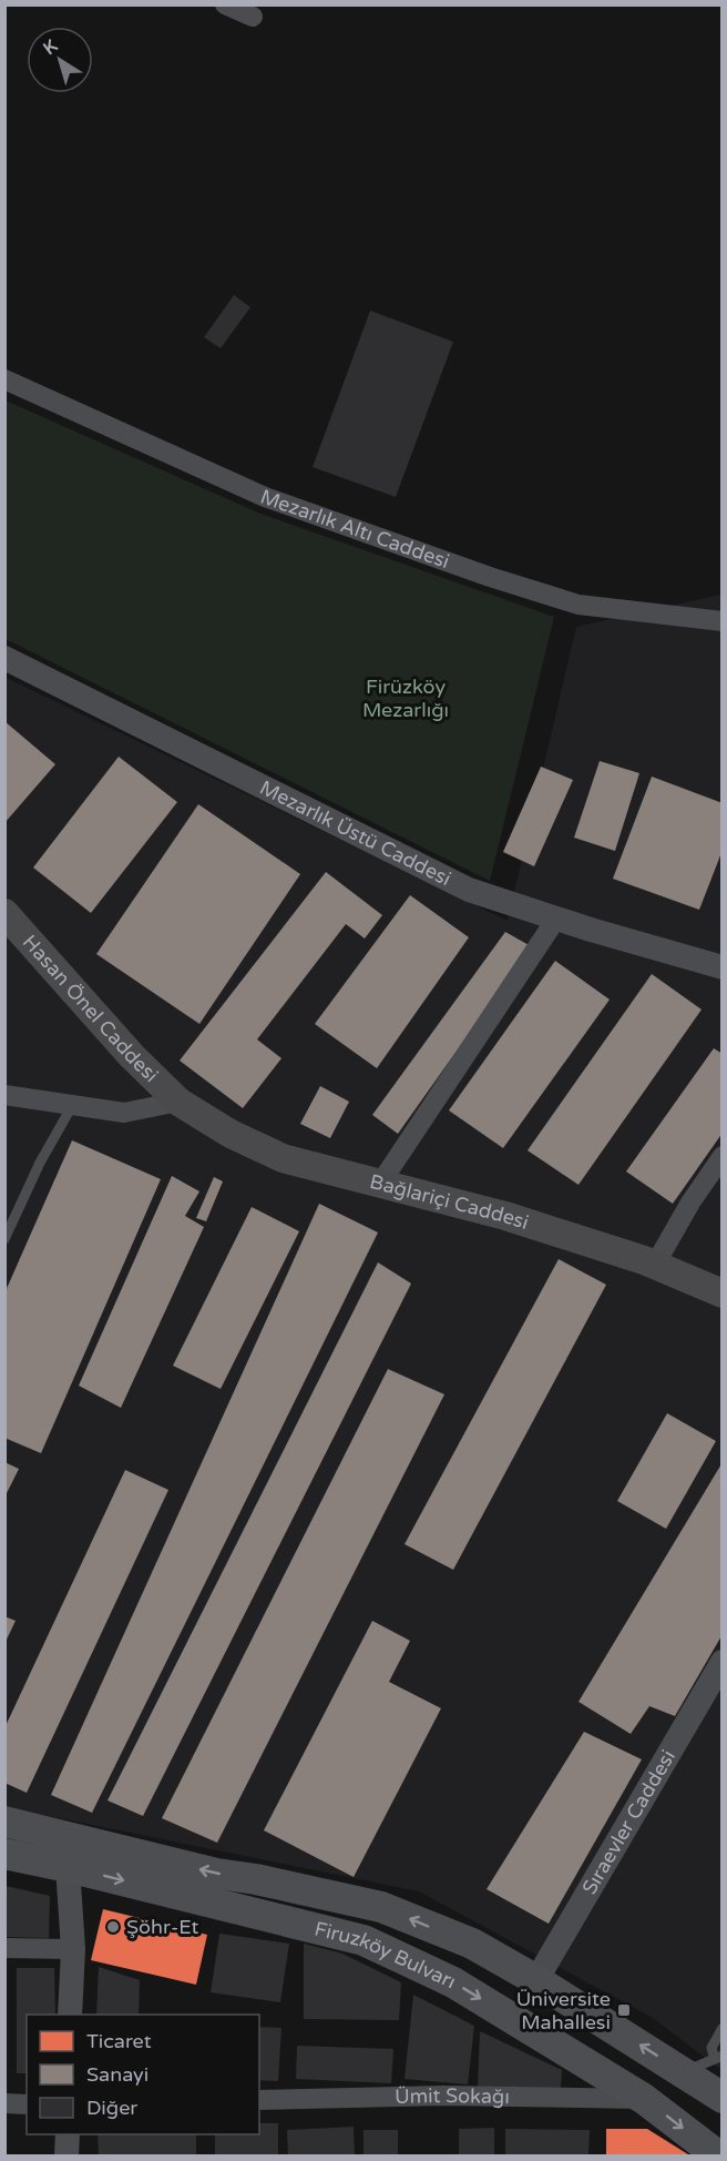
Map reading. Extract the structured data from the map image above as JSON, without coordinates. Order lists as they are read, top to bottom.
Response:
{
  "streets": {
    "main road": ["Hasan Önel Caddesi", "Bağlariçi Caddesi", "Firuzköy Bulvarı"],
    "street": [
      "Mezarlık Altı Caddesi",
      "Mezarlık Üstü Caddesi",
      "Sıraevler Caddesi",
      "Ümit Sokağı"
    ]
  },
  "crossings": [
    ["Hasan Önel Caddesi", "Bağlariçi Caddesi"],
    ["Sıraevler Caddesi", "Firuzköy Bulvarı"],
    ["Firuzköy Bulvarı", "Ümit Sokağı"]
  ],
  "parks": ["Firüzköy Mezarlığı"],
  "places": {
    "other": ["Şöhr-Et"],
    "transit": ["Üniversite Mahallesi"]
  },
  "legend": ["Ticaret", "Sanayi", "Diğer"],
  "north": "top left"
}
